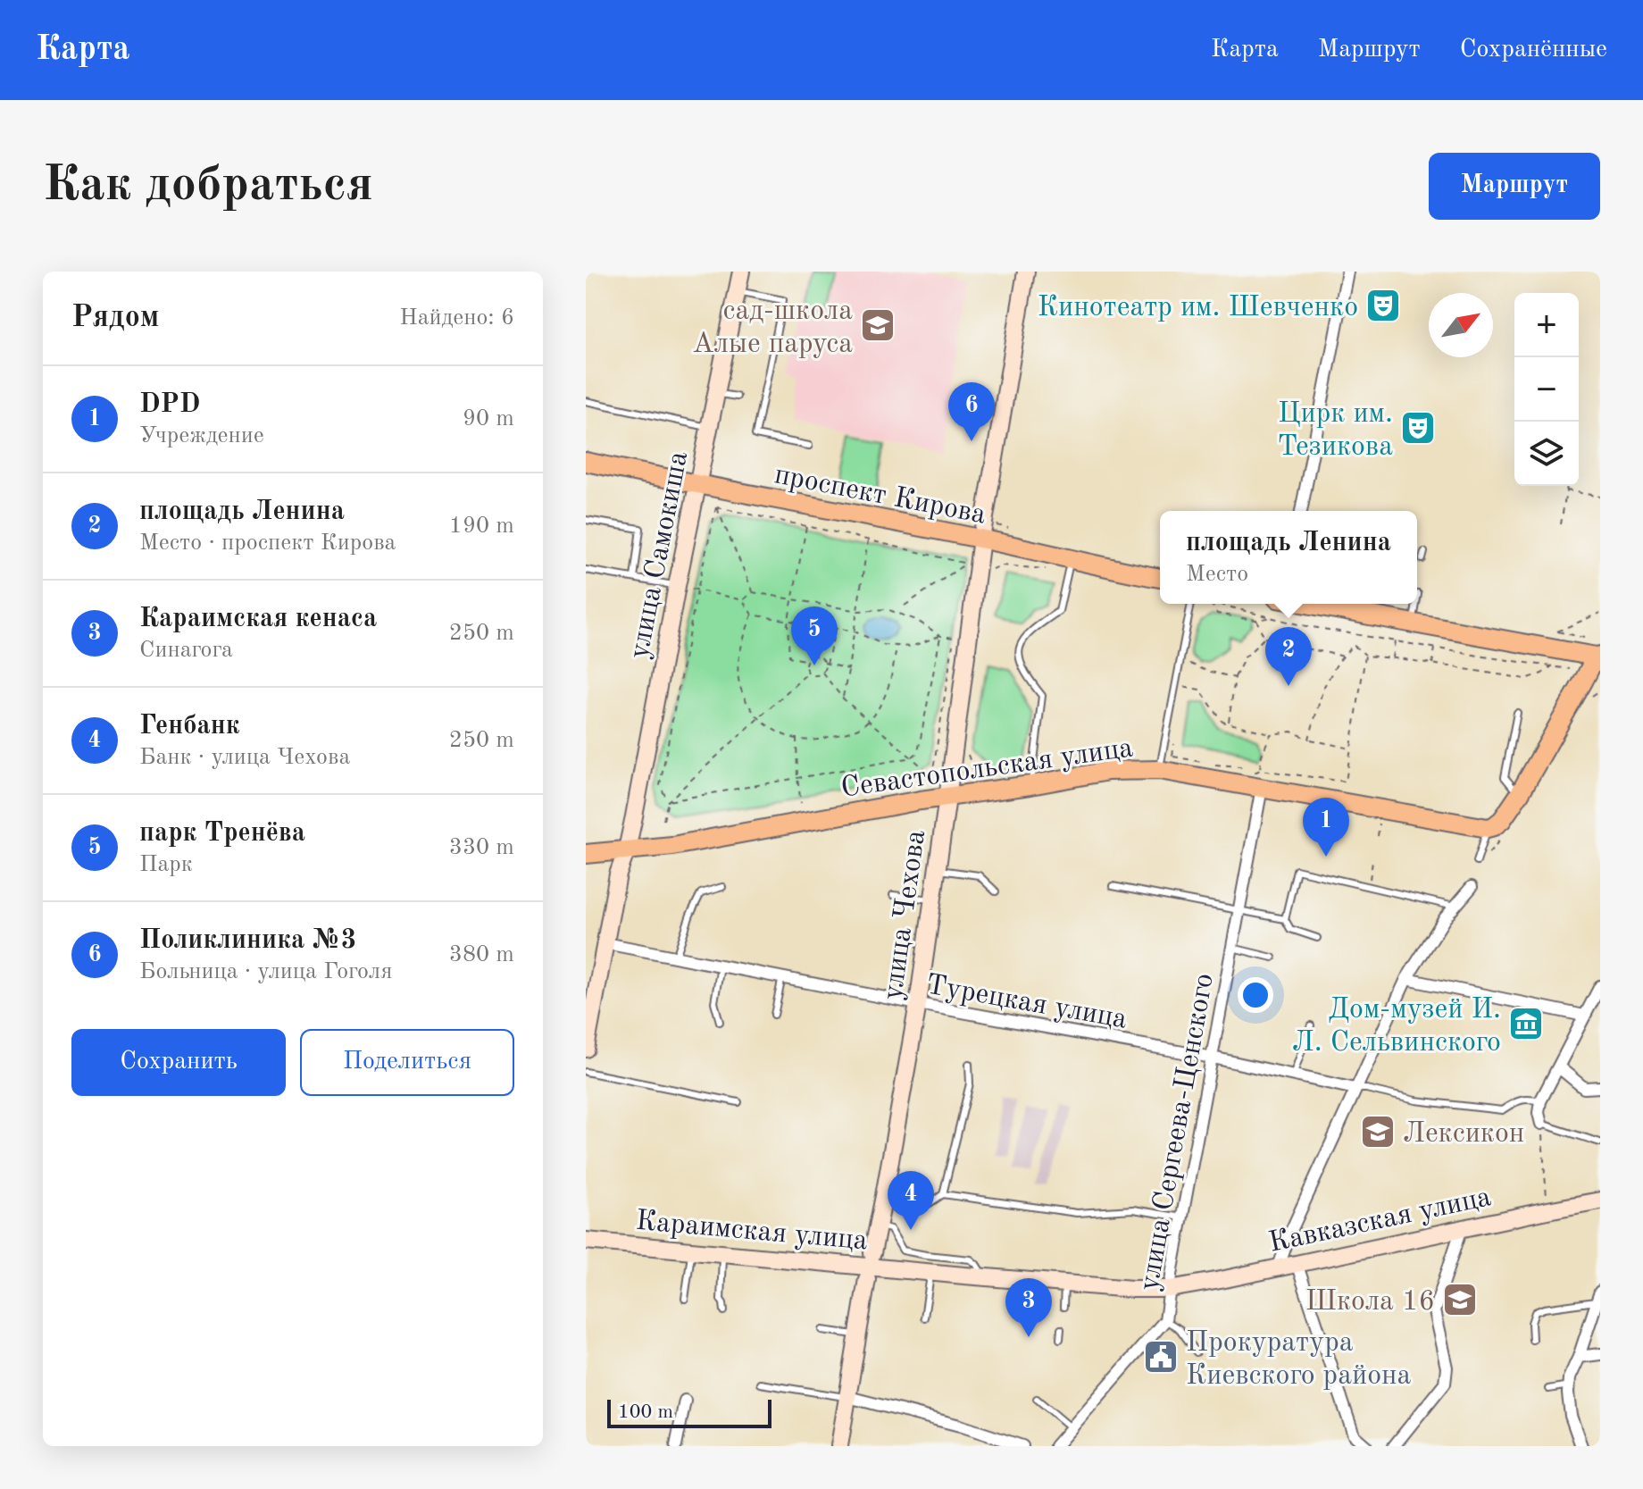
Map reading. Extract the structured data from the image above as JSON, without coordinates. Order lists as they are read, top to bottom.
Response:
{
  "streets": {
    "main road": [
      "проспект Кирова",
      "улица Самокиша",
      "Севастопольская улица",
      "улица Чехова",
      "Кавказская улица",
      "Караимская улица"
    ],
    "street": ["Турецкая улица", "улица Сергеева-Ценского"]
  },
  "crossings": [
    ["проспект Кирова", "улица Самокиша"],
    ["проспект Кирова", "улица Чехова"],
    ["улица Самокиша", "Севастопольская улица"],
    ["улица Самокиша", "Турецкая улица"],
    ["Севастопольская улица", "улица Чехова"],
    ["Севастопольская улица", "улица Сергеева-Ценского"],
    ["улица Чехова", "Турецкая улица"],
    ["Турецкая улица", "улица Сергеева-Ценского"],
    ["улица Сергеева-Ценского", "Кавказская улица"],
    ["улица Сергеева-Ценского", "Караимская улица"],
    ["Кавказская улица", "Караимская улица"]
  ],
  "places": {
    "theatre": ["Кинотеатр им. Шевченко", "Цирк им. Тезикова"],
    "school or university": ["сад-школа Алые паруса", "Лексикон", "Школа 16"],
    "museum": ["Дом-музей И. Л. Сельвинского"],
    "public building": ["Прокуратура Киевского района"]
  },
  "scale_bar": "100 m",
  "north": "top right",
  "page": {
    "header": "Карта",
    "nav": ["Карта", "Маршрут", "Сохранённые"],
    "buttons": [
      "Маршрут",
      ["Сохранить", "Поделиться"]
    ],
    "title": "Как добраться",
    "heading": ["Рядом", "Найдено: 6"],
    "map_buttons": ["+", "−"],
    "list": [
      {
        "mark": "1",
        "name": "DPD",
        "note": "Учреждение",
        "value": "90 m"
      },
      {
        "mark": "2",
        "name": "площадь Ленина",
        "note": "Место · проспект Кирова",
        "value": "190 m"
      },
      {
        "mark": "3",
        "name": "Караимская кенаса",
        "note": "Синагога",
        "value": "250 m"
      },
      {
        "mark": "4",
        "name": "Генбанк",
        "note": "Банк · улица Чехова",
        "value": "250 m"
      },
      {
        "mark": "5",
        "name": "парк Тренёва",
        "note": "Парк",
        "value": "330 m"
      },
      {
        "mark": "6",
        "name": "Поликлиника №3",
        "note": "Больница · улица Гоголя",
        "value": "380 m"
      }
    ],
    "pins": [
      "6",
      "5",
      "2",
      "1",
      "4",
      "3"
    ],
    "popup": ["площадь Ленина", "Место"],
    "scale": "100 m"
  }
}
